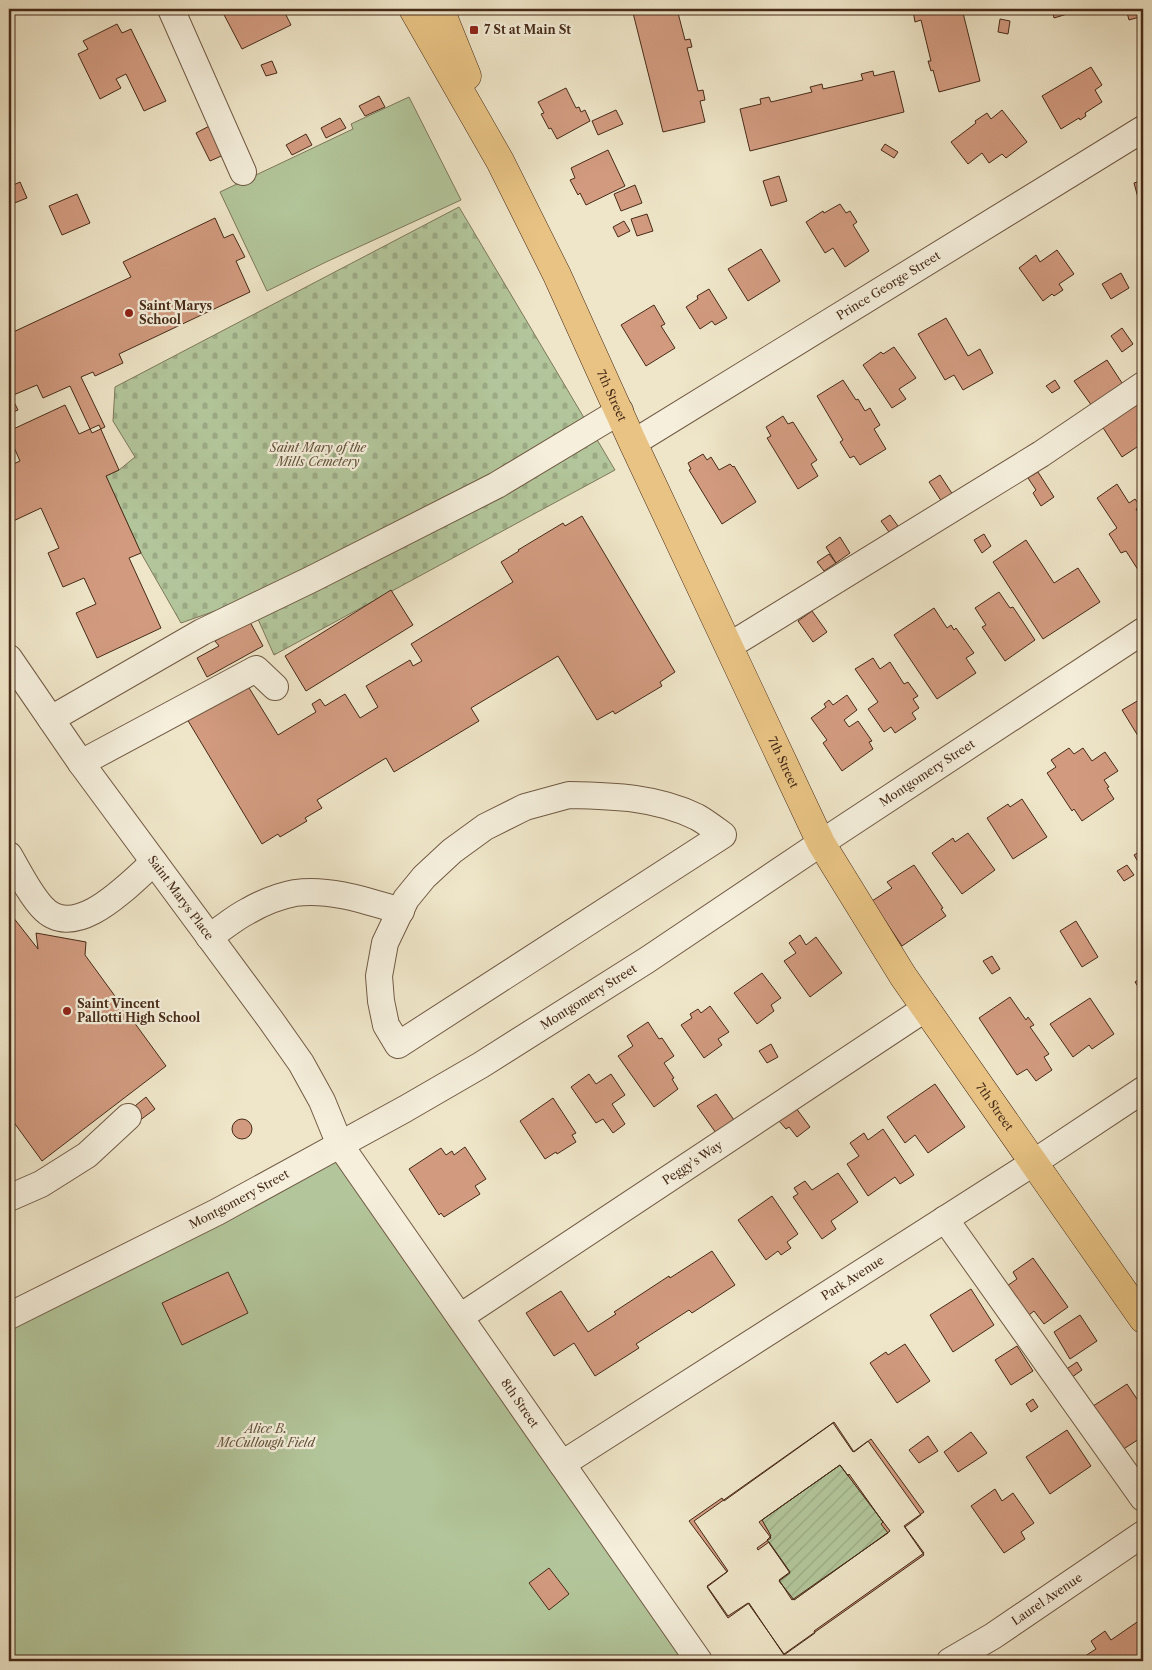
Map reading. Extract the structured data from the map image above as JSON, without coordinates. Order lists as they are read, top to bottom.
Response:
{
  "streets": {
    "main road": ["7th Street"],
    "street": [
      "Prince George Street",
      "Montgomery Street",
      "Saint Marys Place",
      "Peggy's Way",
      "Park Avenue",
      "8th Street",
      "Laurel Avenue"
    ]
  },
  "crossings": [
    ["Prince George Street", "7th Street"],
    ["7th Street", "Montgomery Street"],
    ["7th Street", "Peggy's Way"],
    ["7th Street", "Park Avenue"],
    ["Montgomery Street", "Saint Marys Place"],
    ["Montgomery Street", "8th Street"],
    ["Saint Marys Place", "8th Street"],
    ["Peggy's Way", "8th Street"],
    ["Park Avenue", "8th Street"]
  ],
  "parks": ["Saint Mary of the Mills Cemetery", "Alice B. McCullough Field"],
  "places": {
    "transit": ["7 St at Main St"],
    "other": ["Saint Marys School", "Saint Vincent Pallotti High School"]
  }
}
